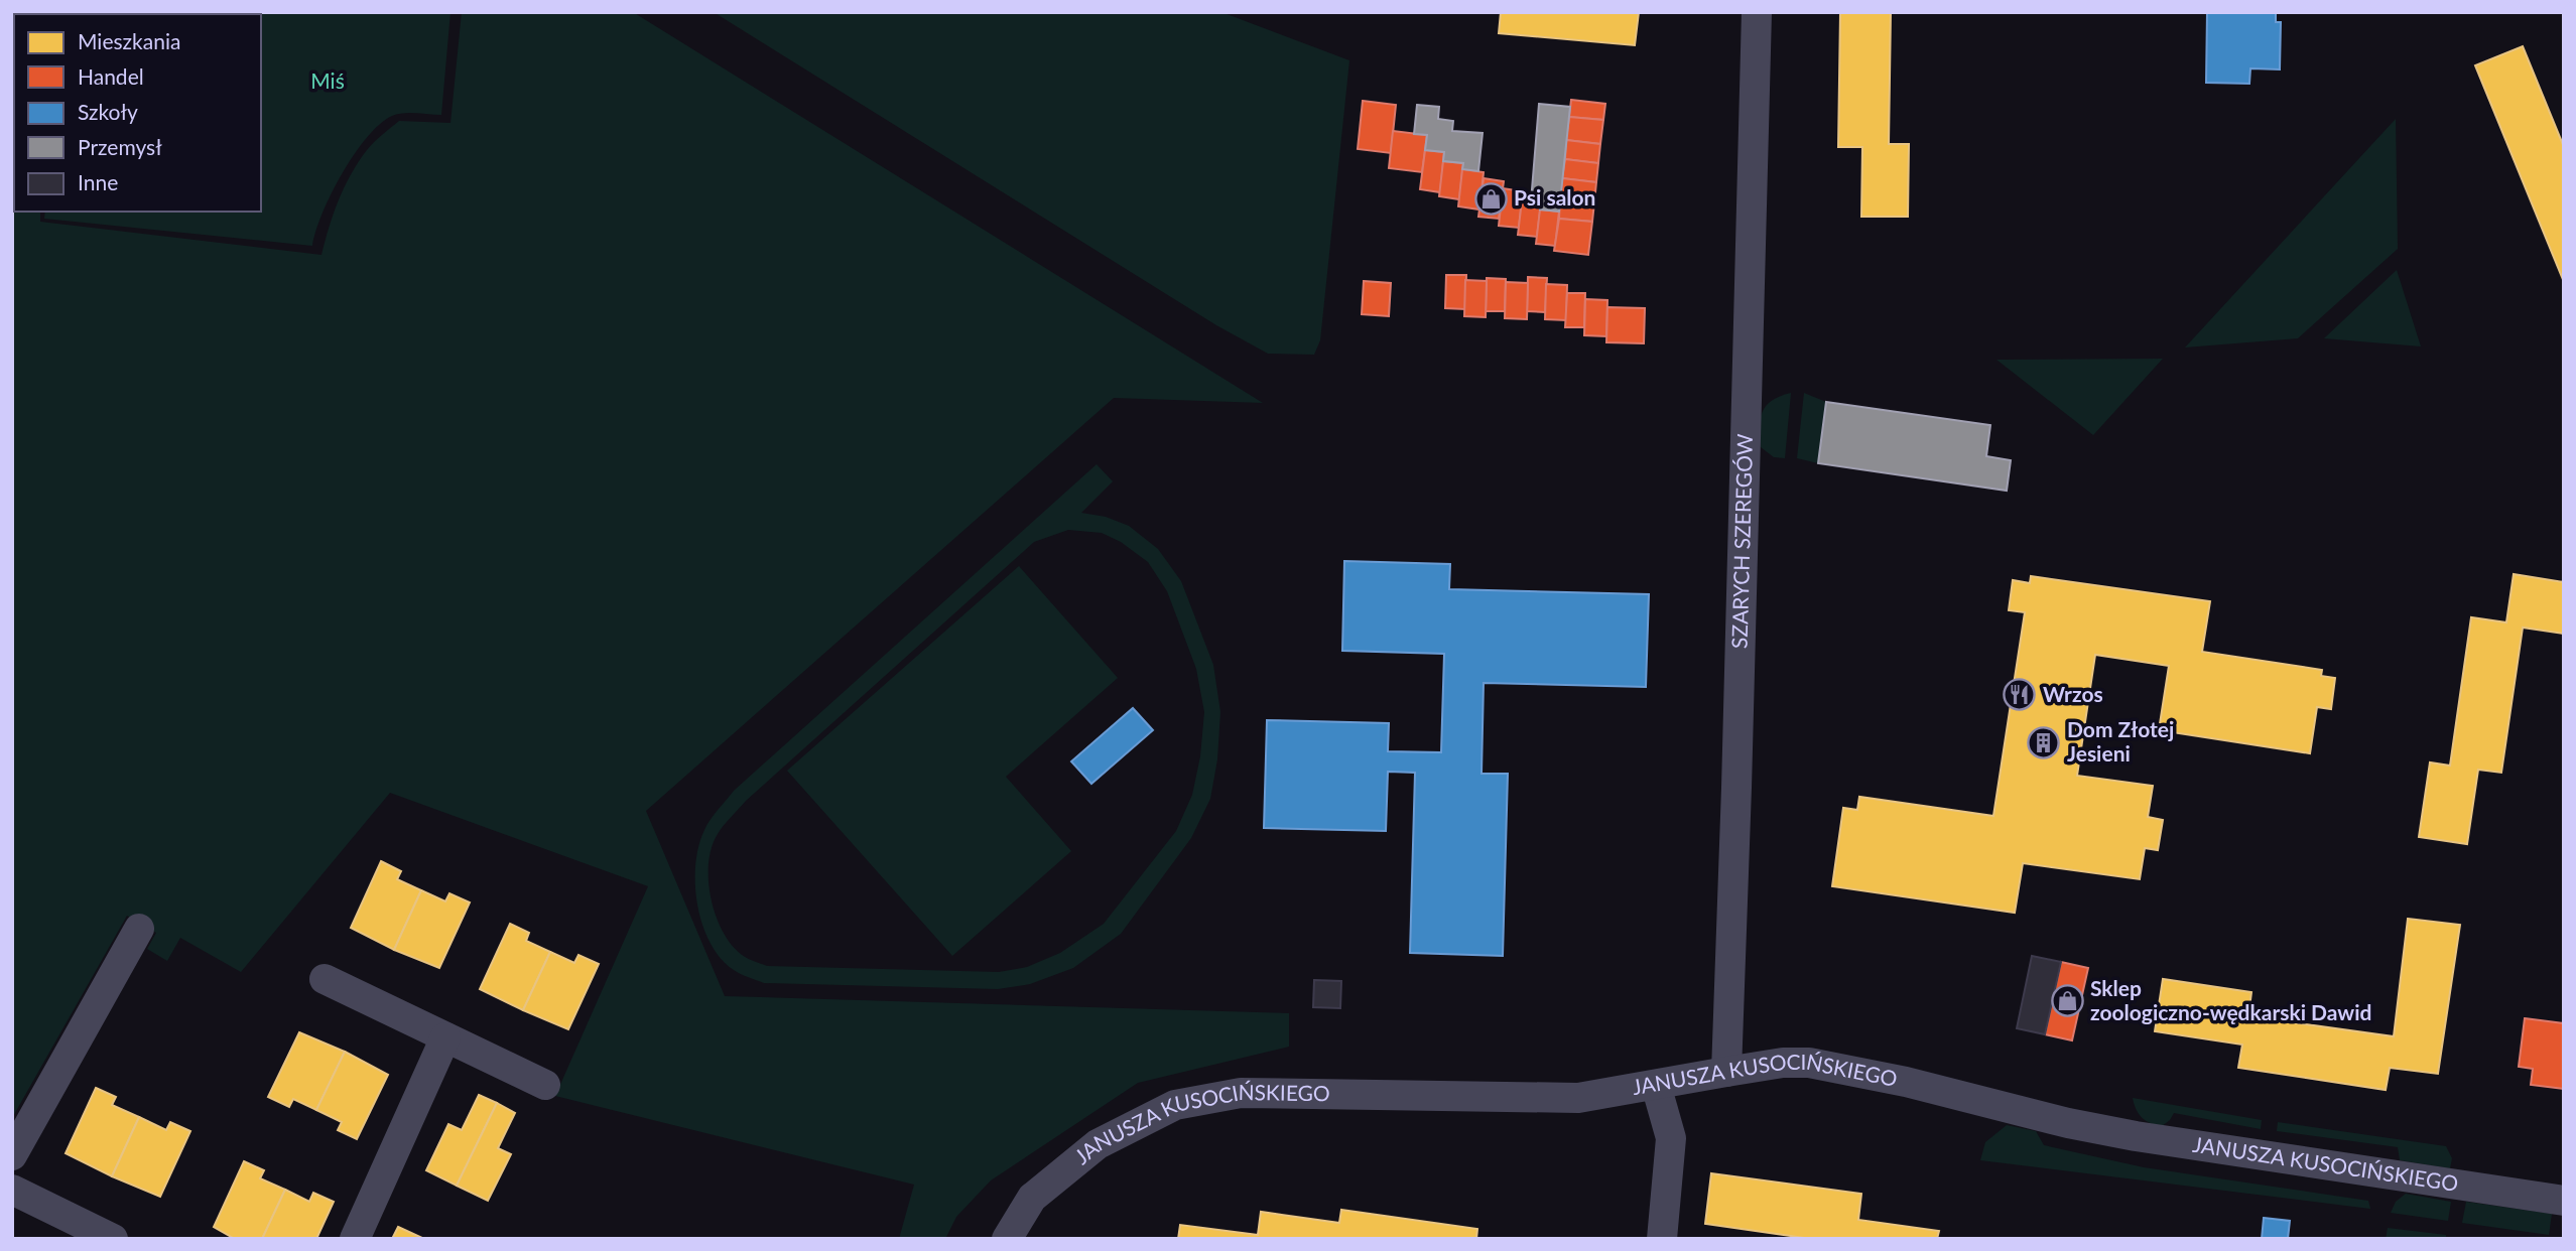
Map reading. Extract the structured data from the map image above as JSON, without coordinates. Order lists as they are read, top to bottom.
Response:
{
  "streets": {
    "street": ["SZARYCH SZEREGÓW", "JANUSZA KUSOCIŃSKIEGO"]
  },
  "crossings": [
    ["SZARYCH SZEREGÓW", "JANUSZA KUSOCIŃSKIEGO"]
  ],
  "parks": ["Miś"],
  "places": {
    "shop": ["Psi salon", "Sklep zoologiczno-wędkarski Dawid"],
    "restaurant": ["Wrzos"],
    "building": ["Dom Złotej Jesieni"]
  },
  "legend": [
    "Mieszkania",
    "Handel",
    "Szkoły",
    "Przemysł",
    "Inne"
  ]
}
